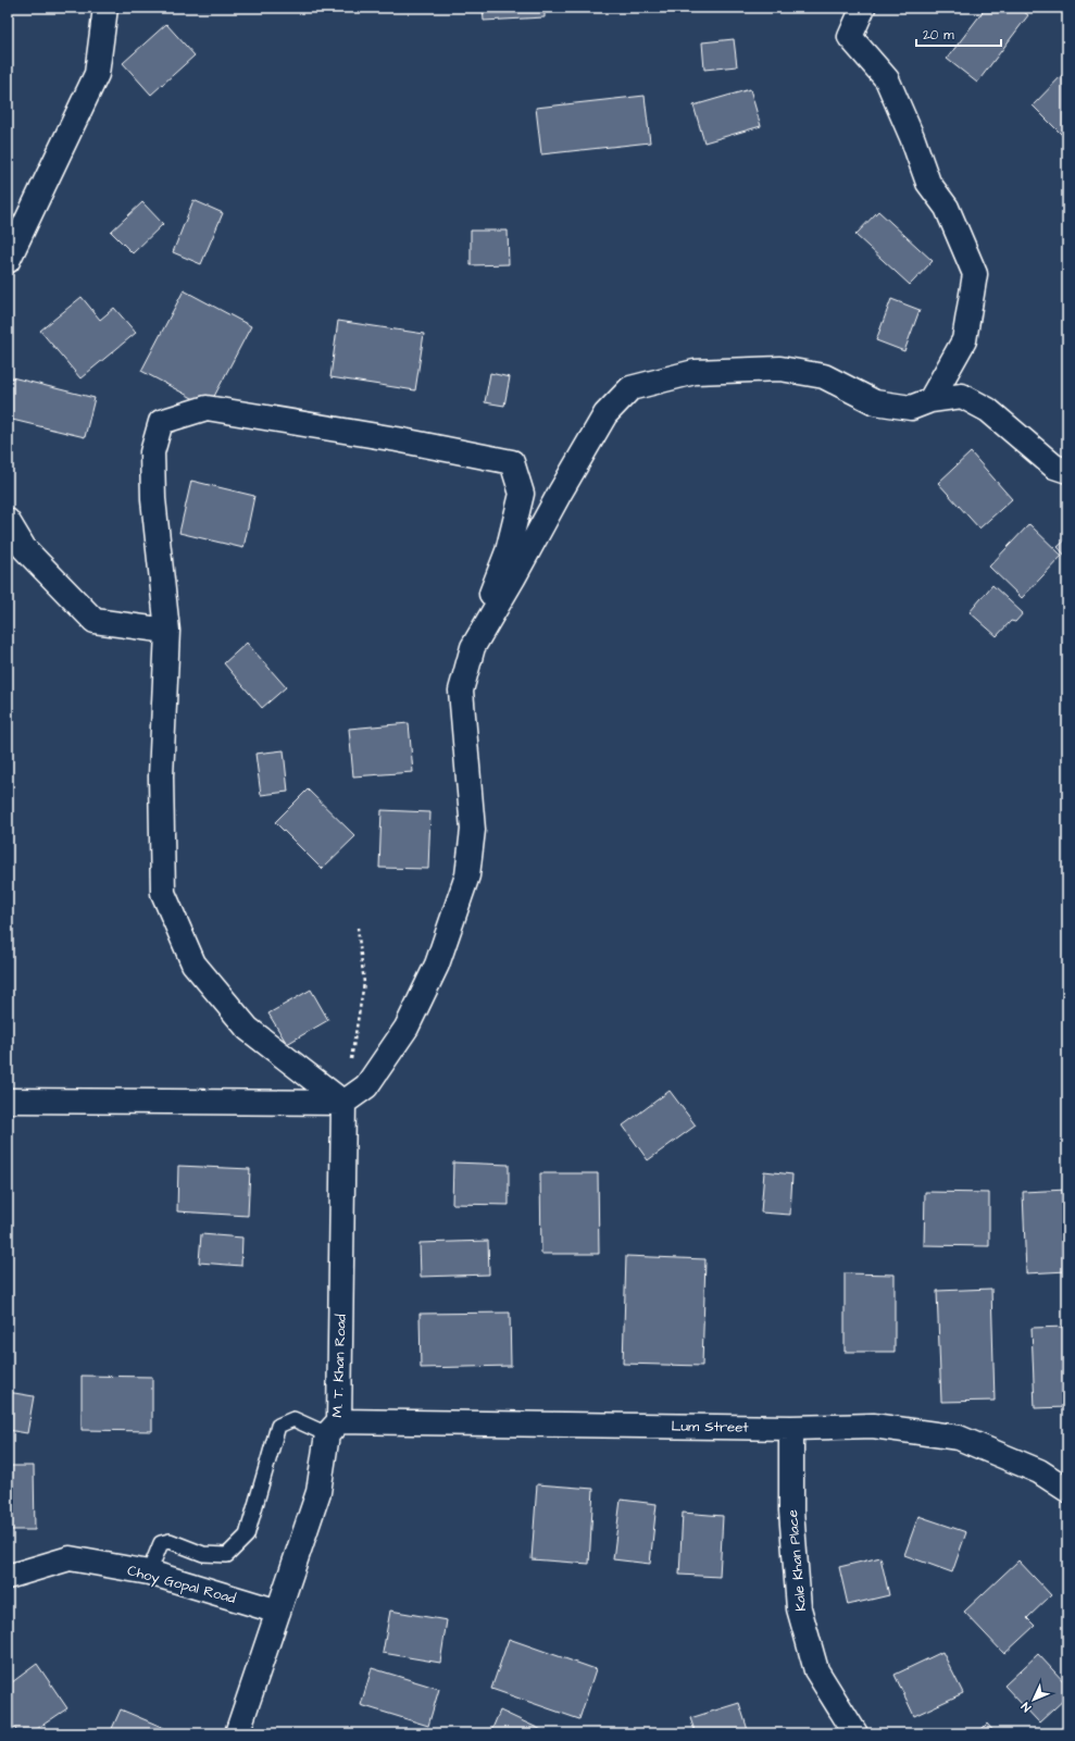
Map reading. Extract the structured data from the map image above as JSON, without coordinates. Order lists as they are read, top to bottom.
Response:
{
  "streets": {
    "street": [
      "M. T. Khan Road",
      "Lum Street",
      "Kale Khan Place",
      "Choy Gopal Road"
    ]
  },
  "crossings": [
    ["M. T. Khan Road", "Lum Street"],
    ["M. T. Khan Road", "Choy Gopal Road"],
    ["Lum Street", "Kale Khan Place"]
  ],
  "scale_bar": "20 m",
  "north": "bottom left"
}
